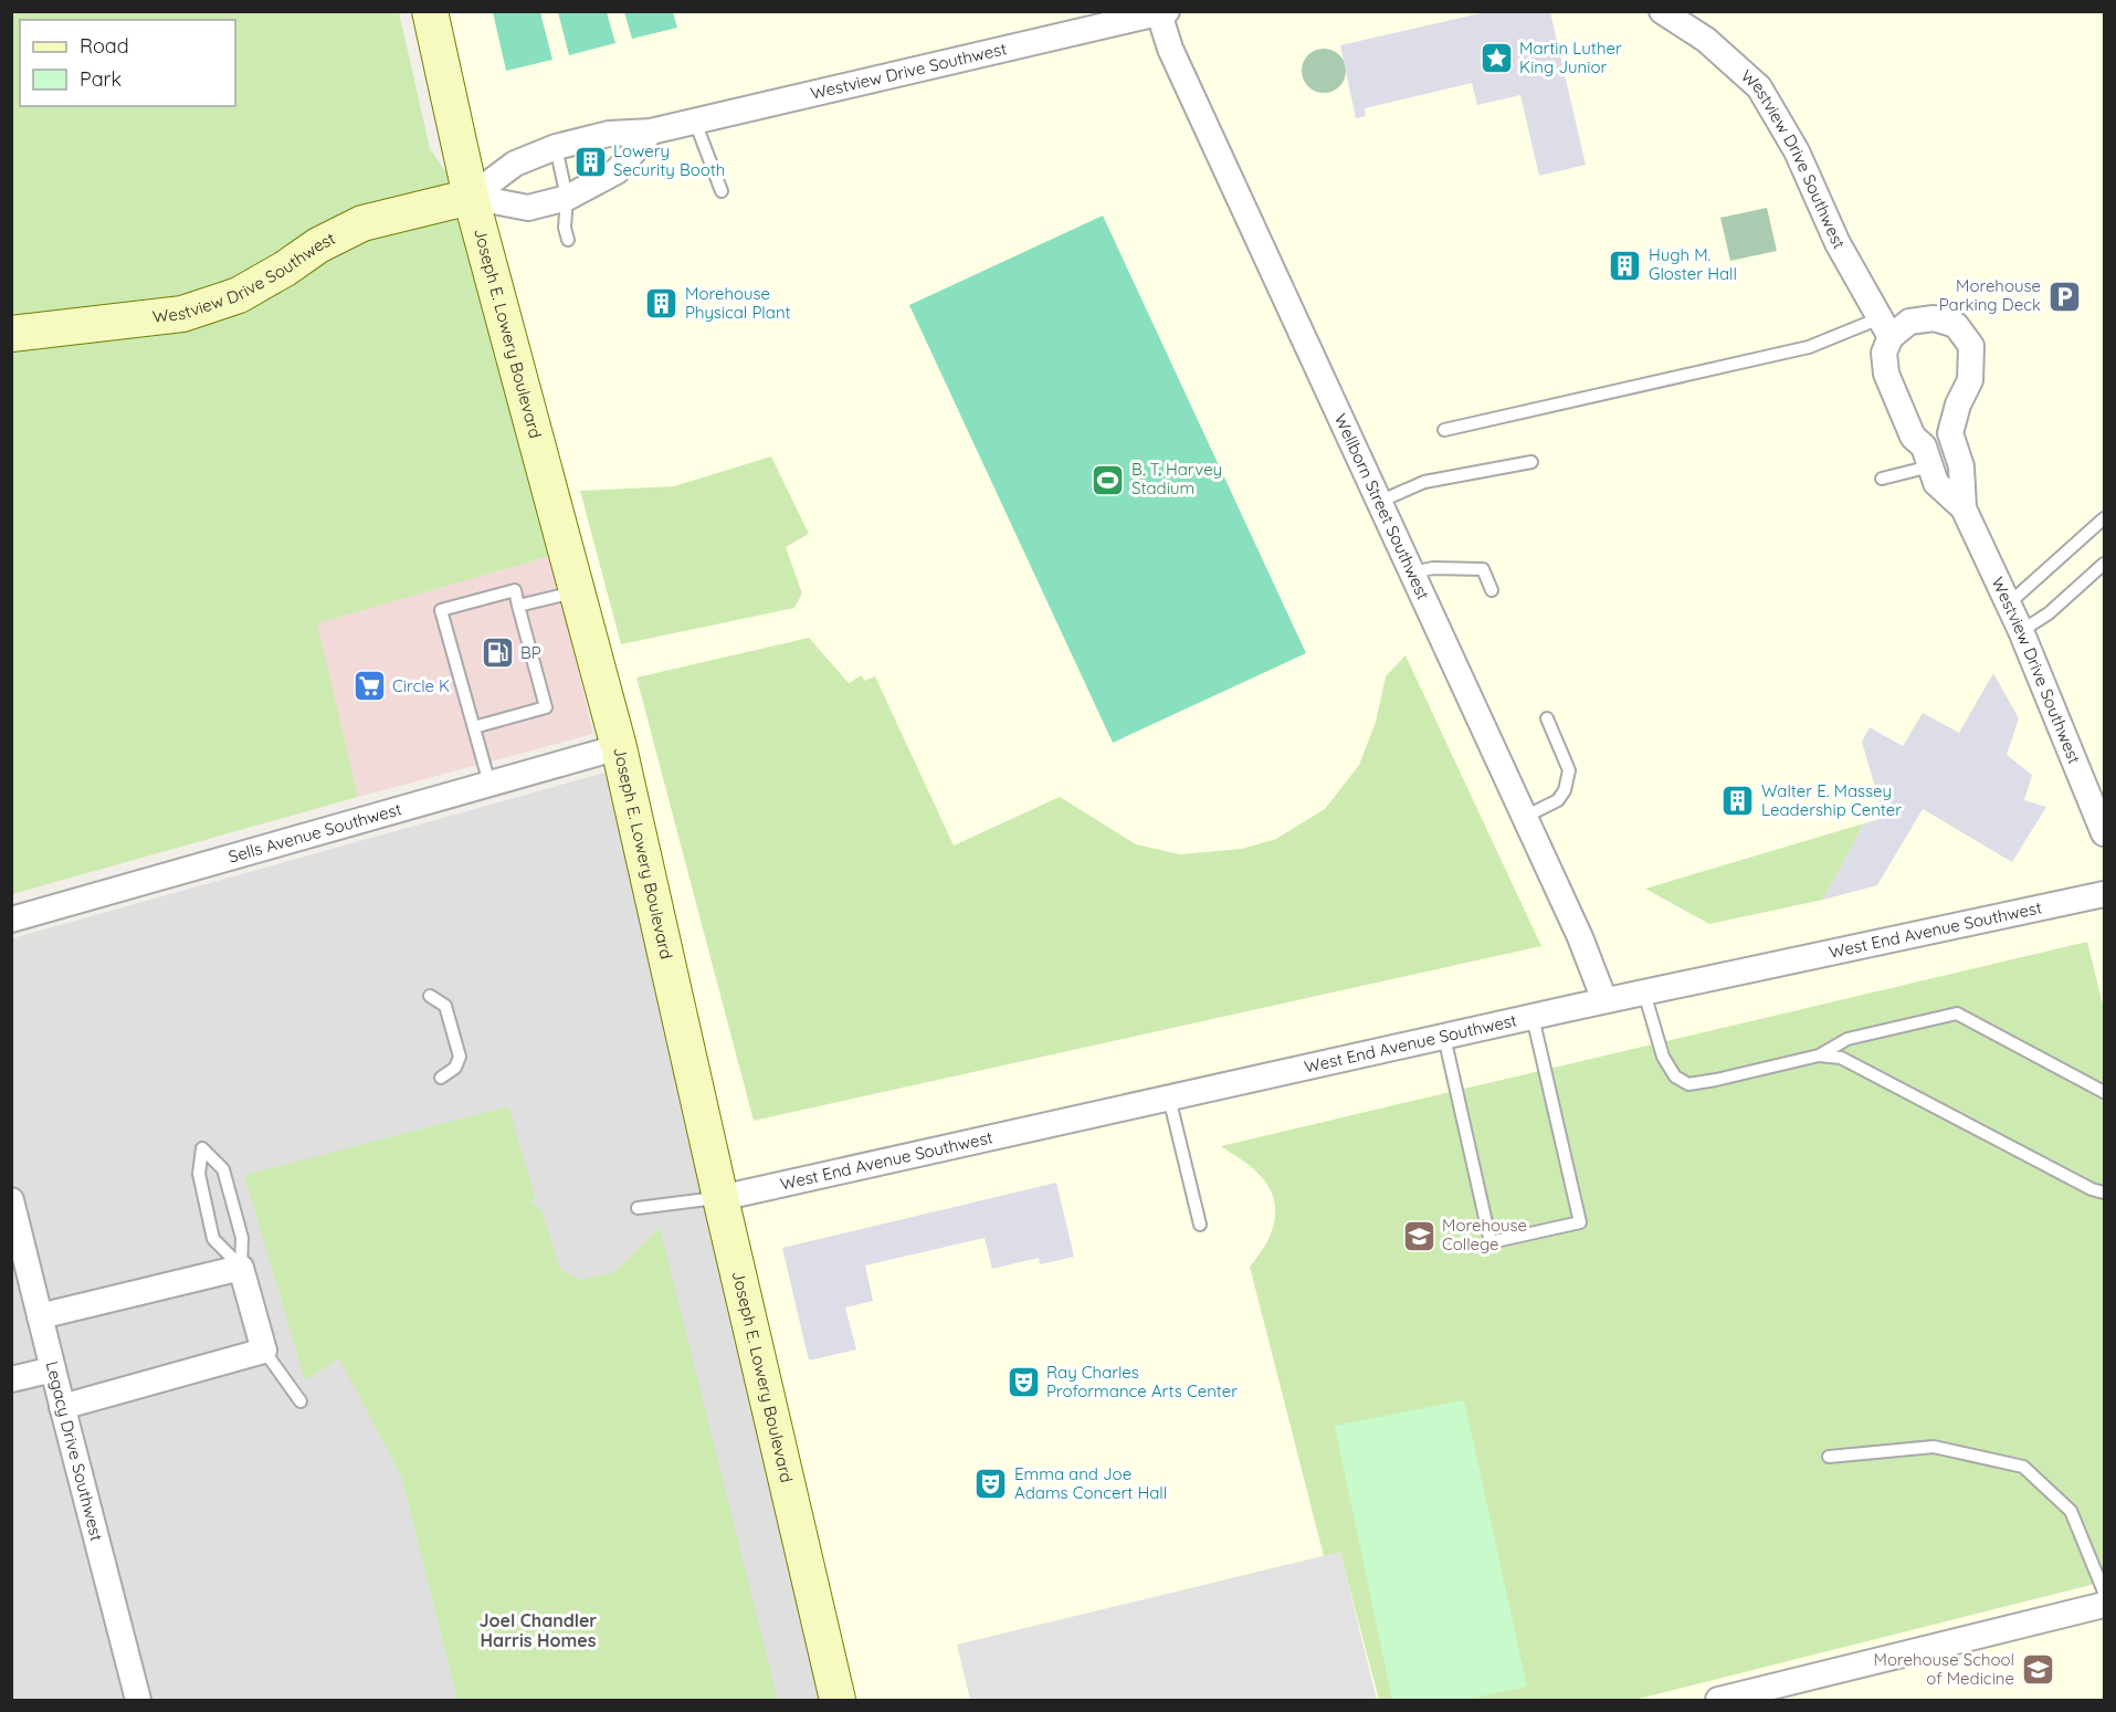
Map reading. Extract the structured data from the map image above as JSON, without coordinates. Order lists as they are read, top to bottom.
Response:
{
  "streets": {
    "main road": ["Westview Drive Southwest", "Joseph E. Lowery Boulevard"],
    "street": [
      "Wellborn Street Southwest",
      "Sells Avenue Southwest",
      "West End Avenue Southwest",
      "Legacy Drive Southwest"
    ]
  },
  "crossings": [
    ["Westview Drive Southwest", "Joseph E. Lowery Boulevard"],
    ["Westview Drive Southwest", "Wellborn Street Southwest"],
    ["Joseph E. Lowery Boulevard", "Sells Avenue Southwest"],
    ["Joseph E. Lowery Boulevard", "West End Avenue Southwest"],
    ["Wellborn Street Southwest", "West End Avenue Southwest"]
  ],
  "districts": ["Joel Chandler Harris Homes"],
  "places": {
    "place": ["Martin Luther King Junior"],
    "building": [
      "Lowery Security Booth",
      "Hugh M. Gloster Hall",
      "Morehouse Physical Plant",
      "Walter E. Massey Leadership Center"
    ],
    "parking": ["Morehouse Parking Deck"],
    "sports": ["B. T. Harvey Stadium"],
    "fuel station": ["BP"],
    "supermarket": ["Circle K"],
    "school or university": ["Morehouse College", "Morehouse School of Medicine"],
    "theatre": ["Ray Charles Proformance Arts Center", "Emma and Joe Adams Concert Hall"]
  },
  "legend": ["Road", "Park"]
}
